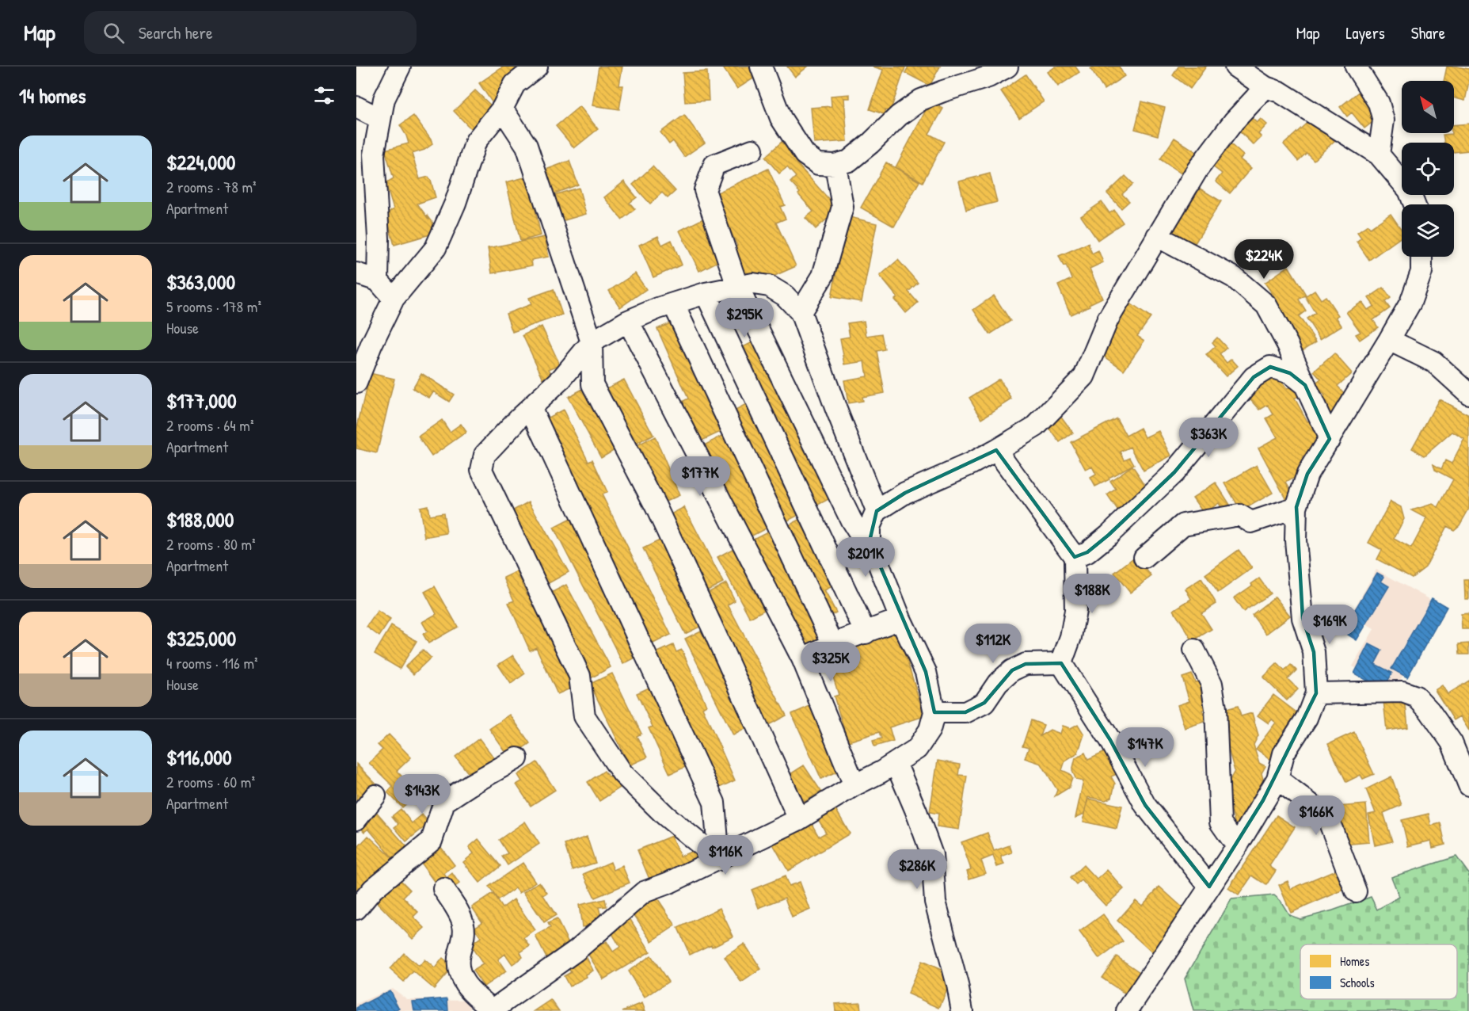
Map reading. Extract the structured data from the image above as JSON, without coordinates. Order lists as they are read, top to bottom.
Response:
{
  "legend": ["Homes", "Schools"],
  "north": "top left",
  "page": {
    "header": "Map",
    "search": "Search here",
    "nav": ["Map", "Layers", "Share"],
    "heading": "14 homes",
    "list": [
      {
        "name": "$224,000",
        "note": "2 rooms · 78 m² · Apartment"
      },
      {
        "name": "$363,000",
        "note": "5 rooms · 178 m² · House"
      },
      {
        "name": "$177,000",
        "note": "2 rooms · 64 m² · Apartment"
      },
      {
        "name": "$188,000",
        "note": "2 rooms · 80 m² · Apartment"
      },
      {
        "name": "$325,000",
        "note": "4 rooms · 116 m² · House"
      },
      {
        "name": "$116,000",
        "note": "2 rooms · 60 m² · Apartment"
      }
    ],
    "price": [
      "$224K",
      "$295K",
      "$363K",
      "$177K",
      "$201K",
      "$188K",
      "$169K",
      "$112K",
      "$325K",
      "$147K",
      "$143K",
      "$166K",
      "$116K",
      "$286K"
    ]
  }
}
